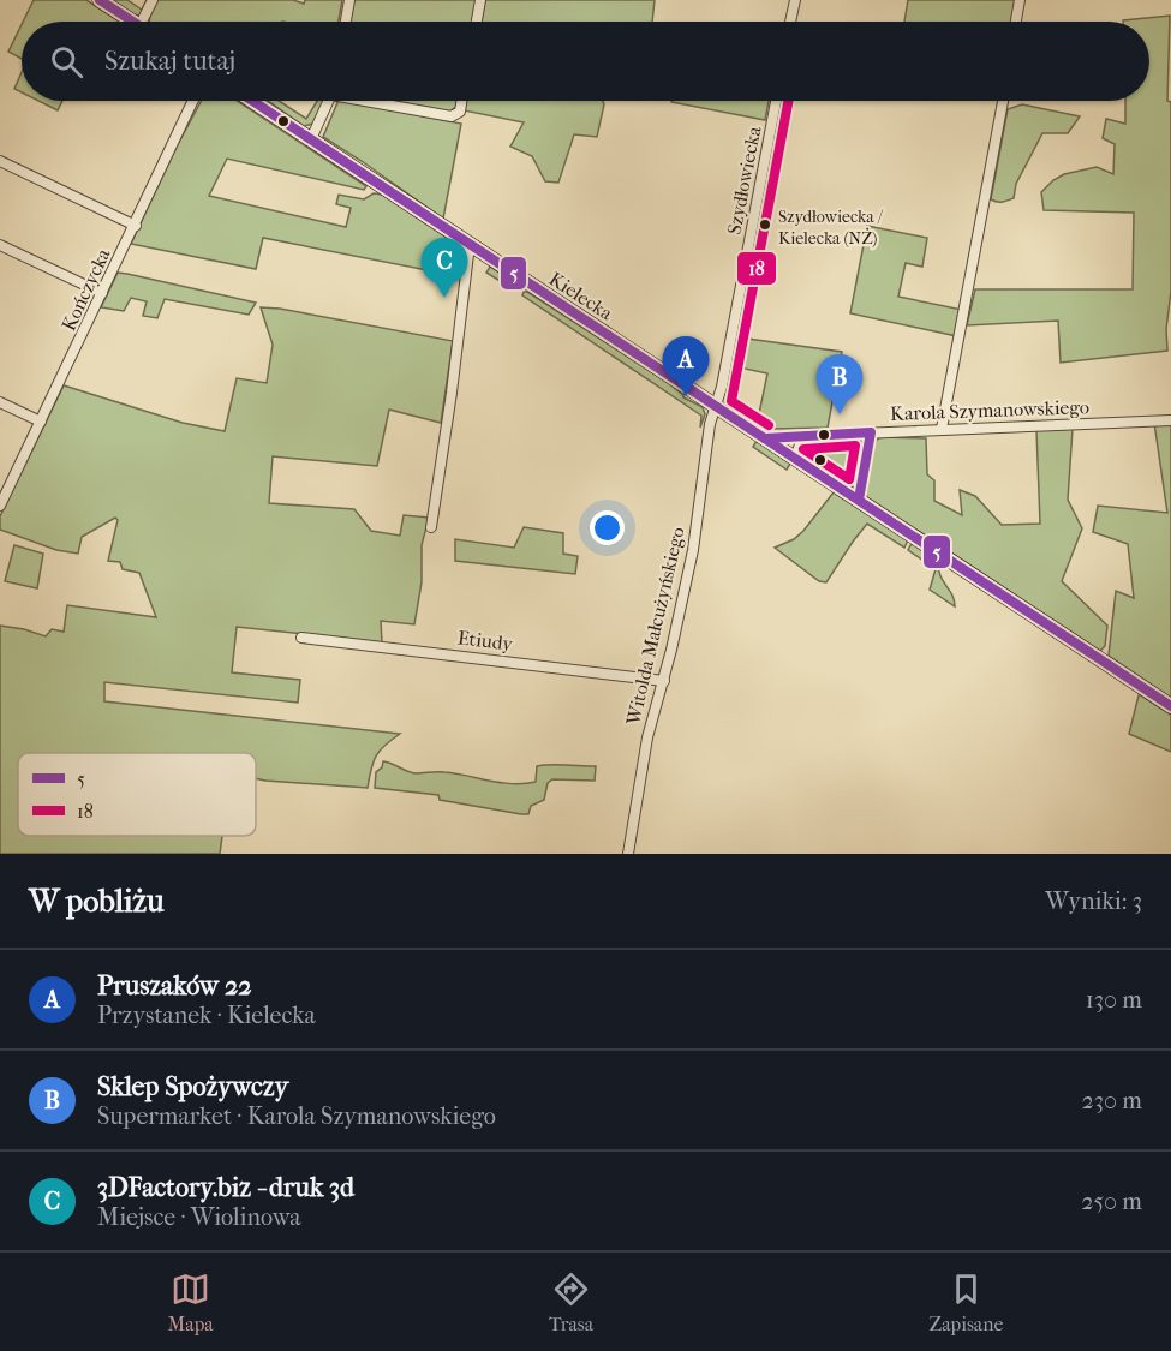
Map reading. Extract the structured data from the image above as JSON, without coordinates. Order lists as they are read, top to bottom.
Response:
{
  "streets": {
    "main road": ["Kielecka"],
    "street": [
      "Szydłowiecka",
      "Kończycka",
      "Karola Szymanowskiego",
      "Witolda Małcużyńskiego",
      "Etiudy"
    ]
  },
  "crossings": [
    ["Szydłowiecka", "Kielecka"],
    ["Szydłowiecka", "Witolda Małcużyńskiego"],
    ["Kielecka", "Karola Szymanowskiego"],
    ["Kielecka", "Witolda Małcużyńskiego"],
    ["Witolda Małcużyńskiego", "Etiudy"]
  ],
  "places": ["Szydłowiecka / Kielecka (NŻ)"],
  "lines": ["transit line 5", "transit line 18"],
  "legend": ["5", "18"],
  "page": {
    "search": "Szukaj tutaj",
    "pins": ["C", "A", "B"],
    "heading": ["W pobliżu", "Wyniki: 3"],
    "list": [
      {
        "mark": "A",
        "name": "Pruszaków 22",
        "note": "Przystanek · Kielecka",
        "value": "130 m"
      },
      {
        "mark": "B",
        "name": "Sklep Spożywczy",
        "note": "Supermarket · Karola Szymanowskiego",
        "value": "230 m"
      },
      {
        "mark": "C",
        "name": "3DFactory.biz - druk 3d",
        "note": "Miejsce · Wiolinowa",
        "value": "250 m"
      }
    ],
    "nav": ["Mapa", "Trasa", "Zapisane"]
  }
}
